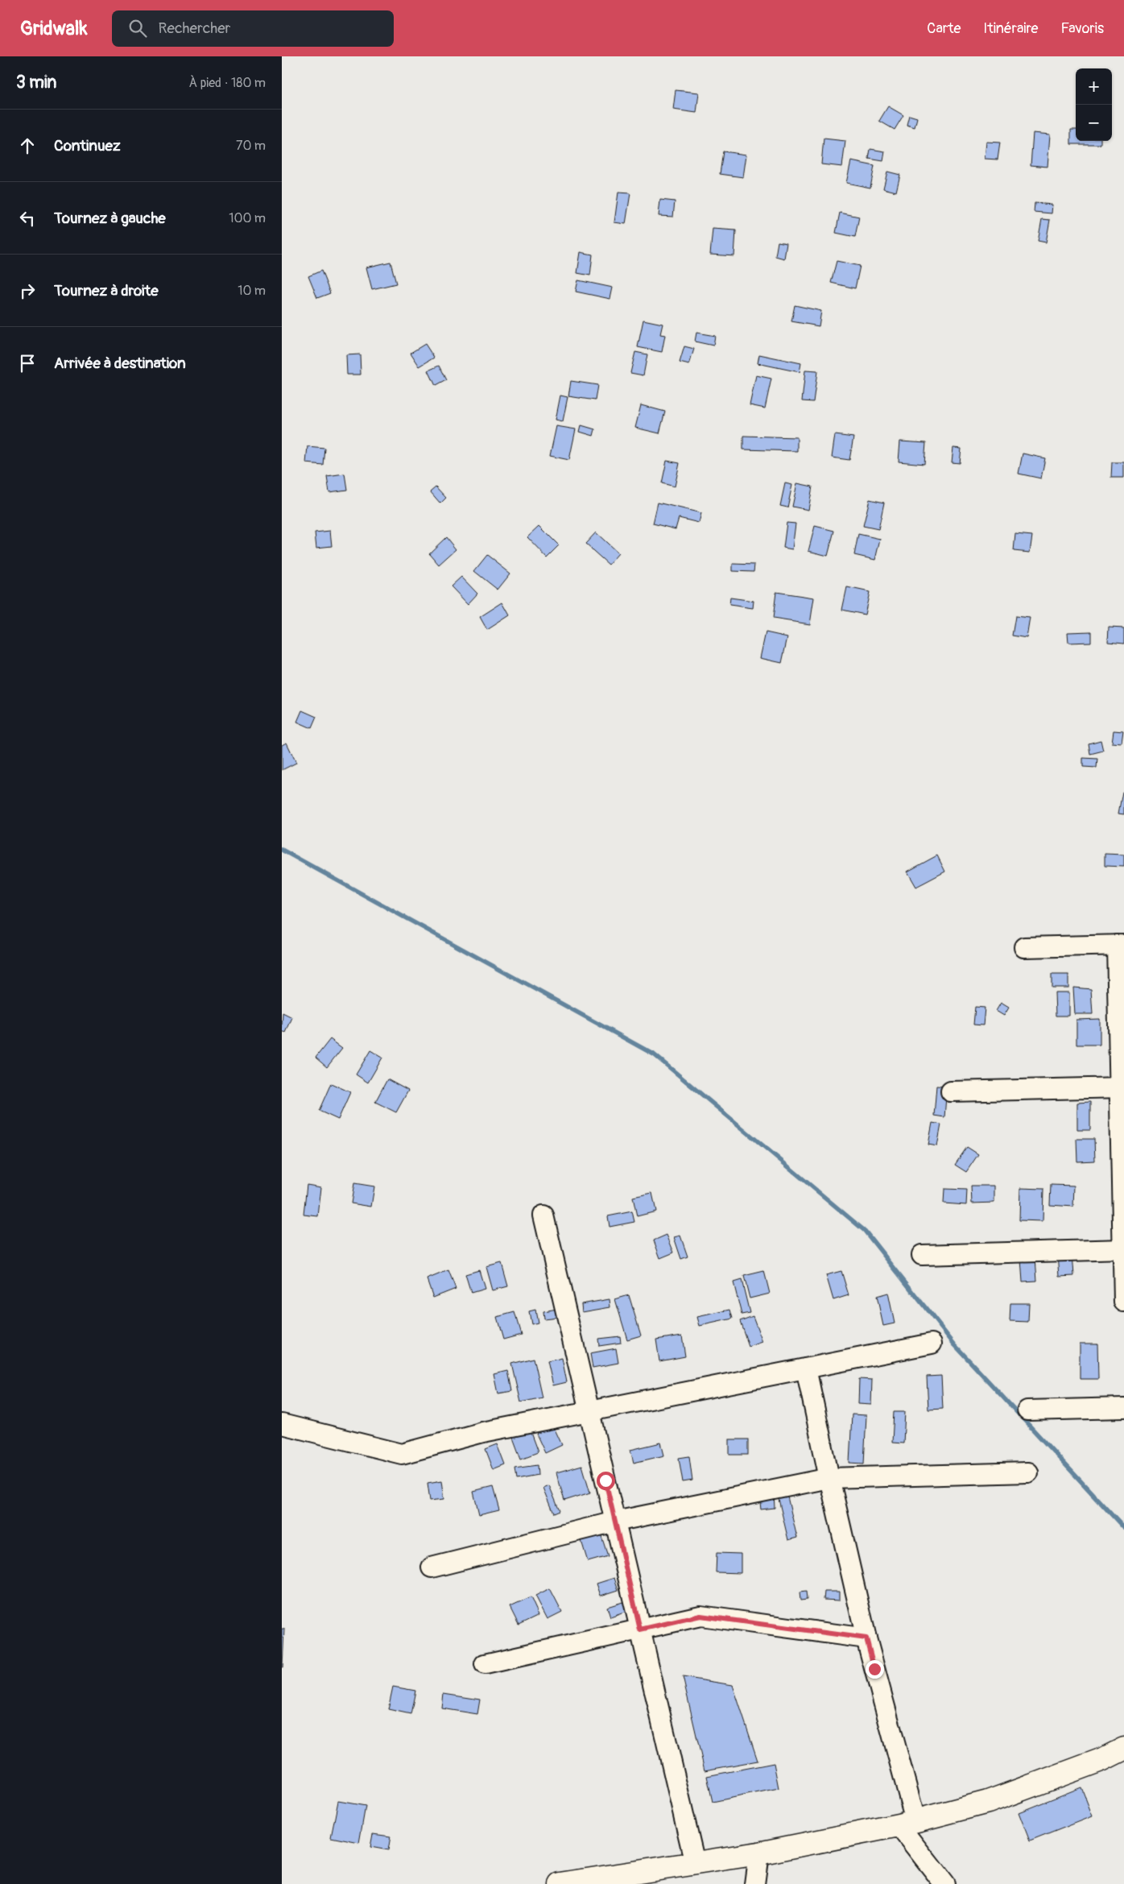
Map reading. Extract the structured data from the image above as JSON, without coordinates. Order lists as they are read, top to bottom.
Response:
{
  "page": {
    "header": "Gridwalk",
    "search": "Rechercher",
    "nav": ["Carte", "Itinéraire", "Favoris"],
    "heading": ["3 min", "À pied · 180 m"],
    "map_buttons": ["+", "−"],
    "list": [
      ["Continuez", "70 m"],
      ["Tournez à gauche", "100 m"],
      ["Tournez à droite", "10 m"],
      "Arrivée à destination"
    ]
  }
}
